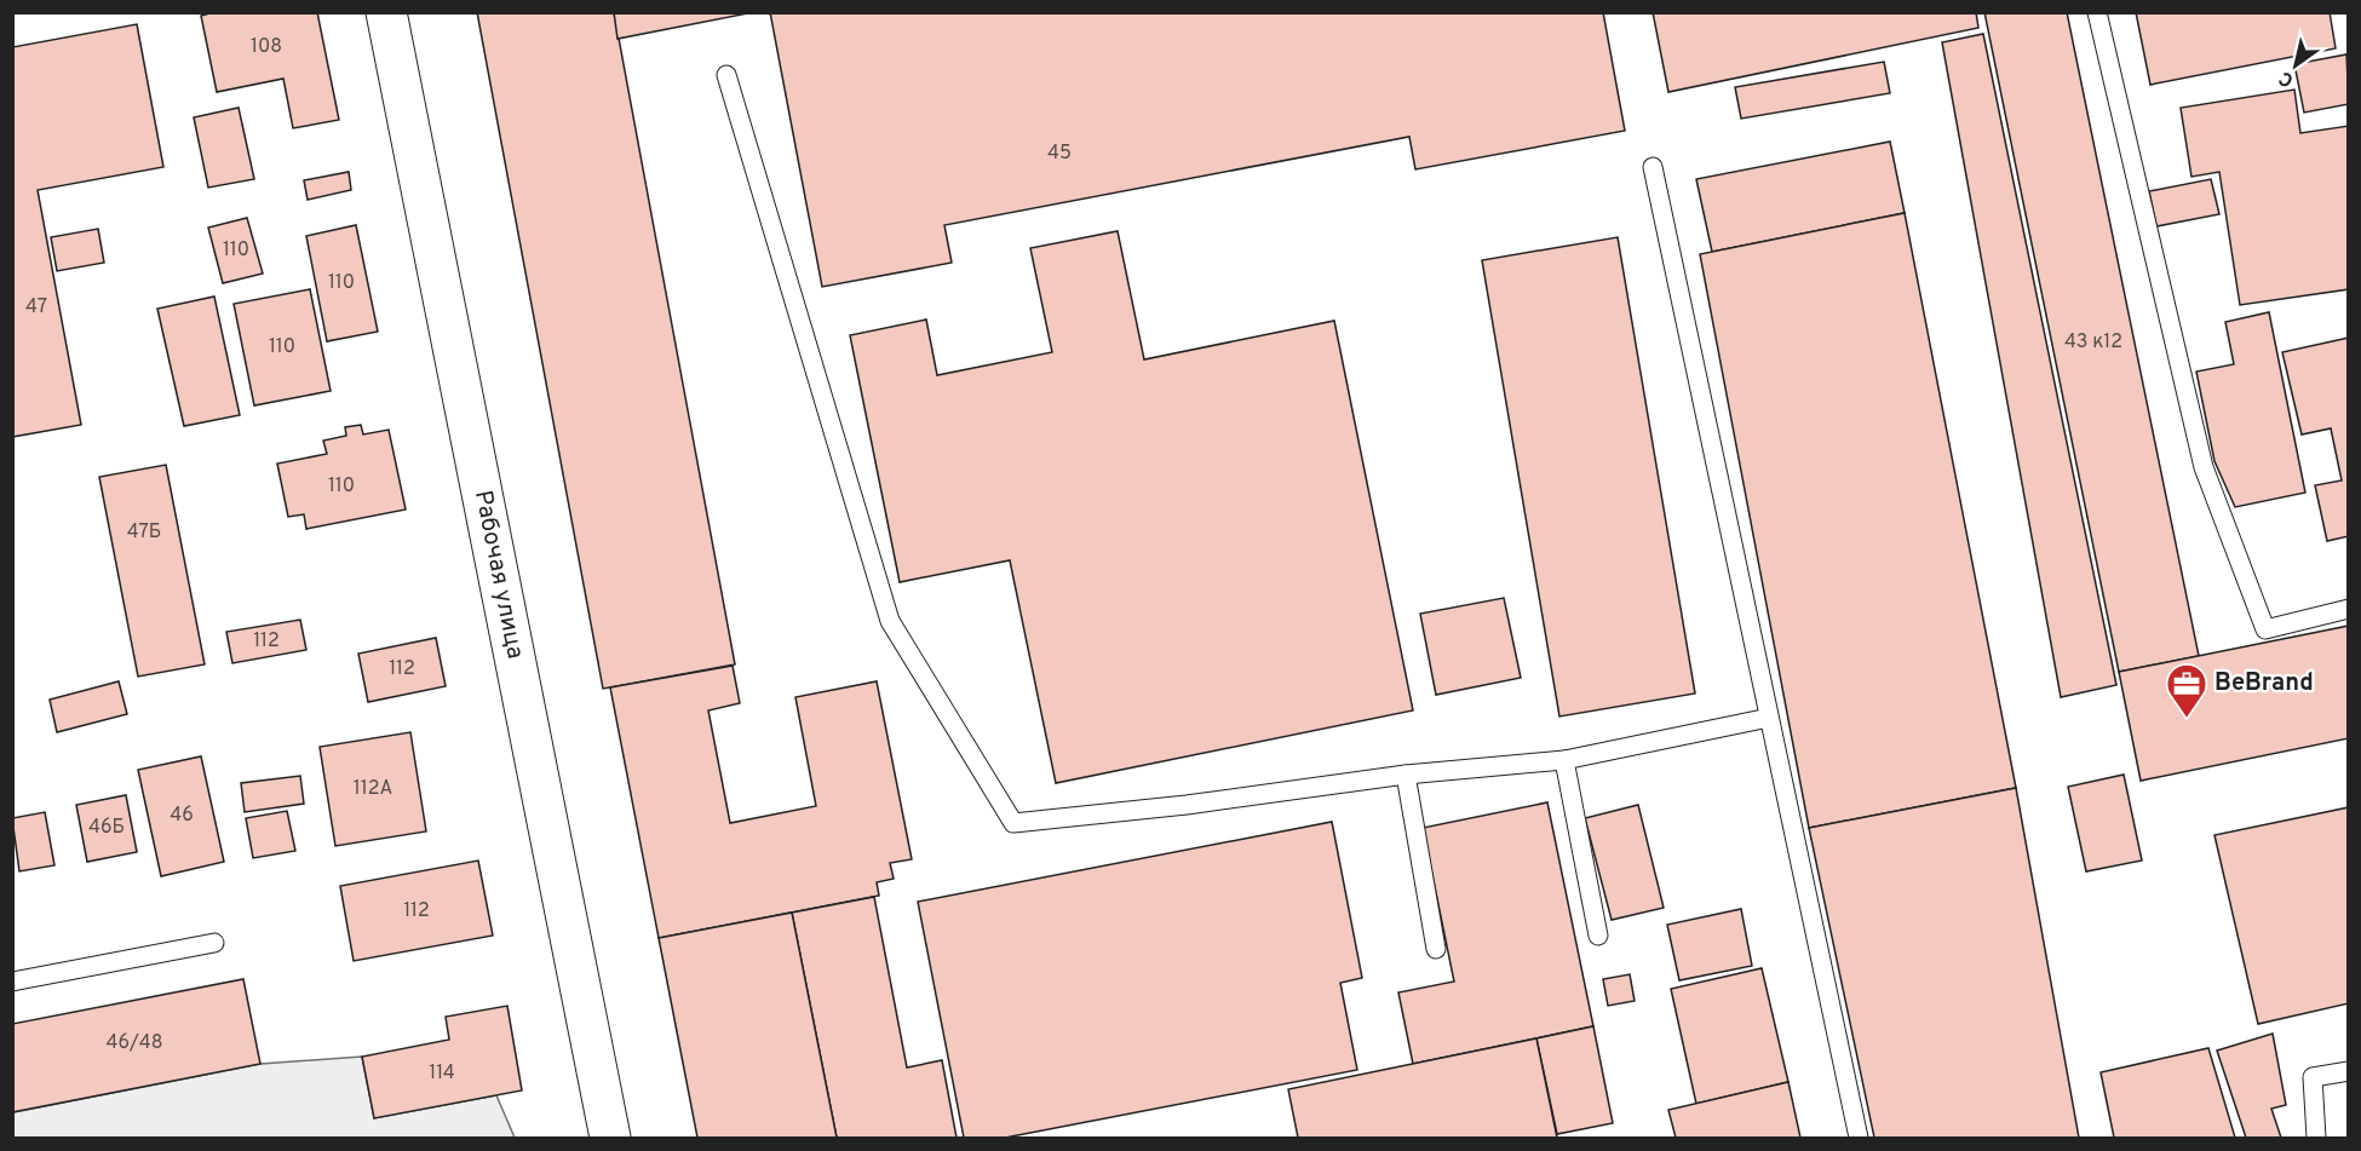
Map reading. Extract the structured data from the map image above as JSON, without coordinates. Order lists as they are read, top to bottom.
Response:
{
  "streets": {
    "main road": ["Рабочая улица"]
  },
  "places": {
    "office": ["BeBrand"]
  },
  "house_numbers": [
    "108",
    "45",
    "110",
    "110",
    "47",
    "43 к12",
    "110",
    "110",
    "47Б",
    "112",
    "112",
    "112А",
    "46",
    "46Б",
    "112",
    "46/48",
    "114"
  ],
  "north": "bottom left"
}
